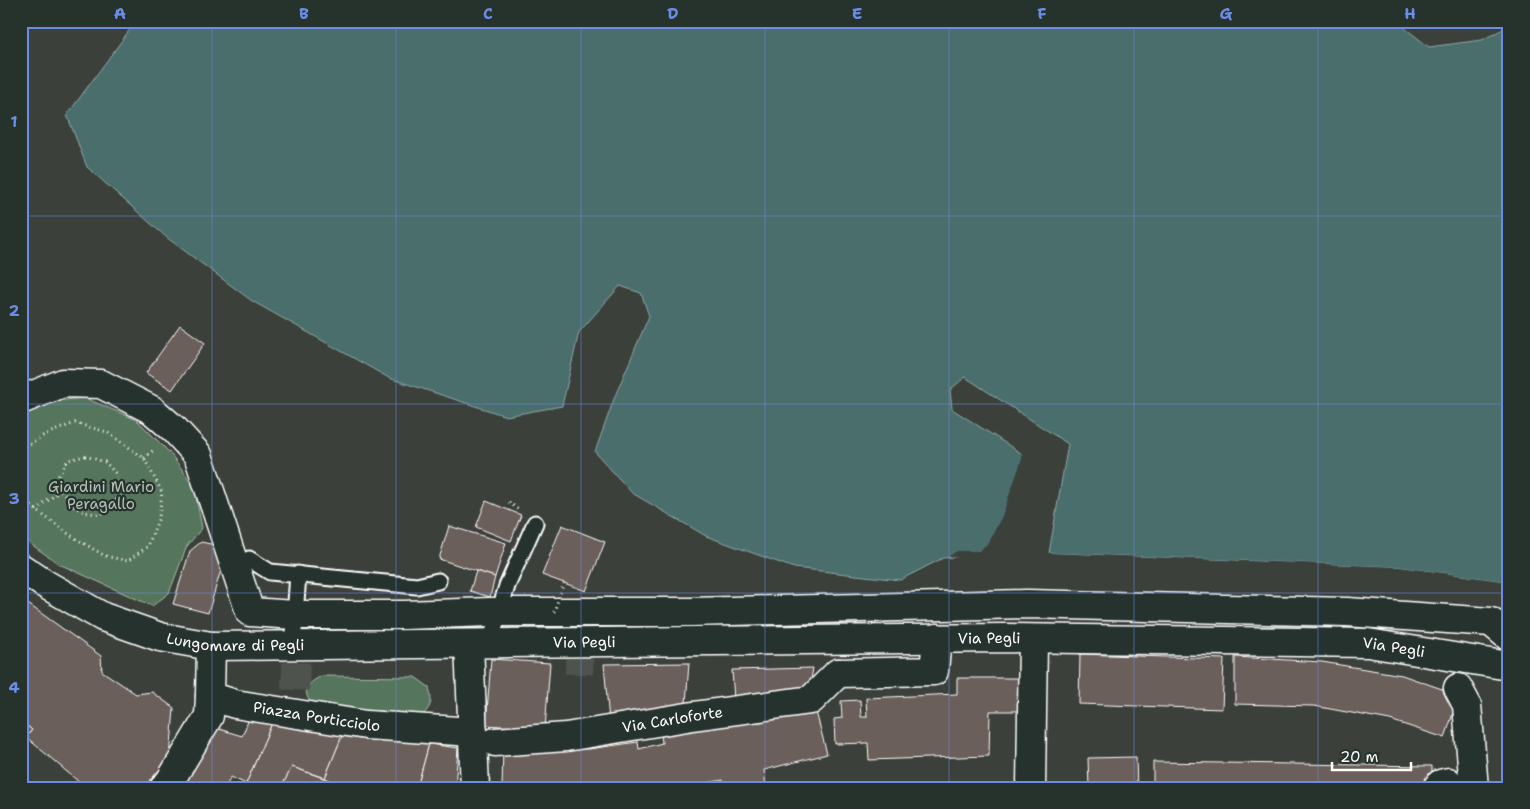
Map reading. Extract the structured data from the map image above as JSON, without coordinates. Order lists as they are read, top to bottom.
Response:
{
  "streets": {
    "street": [
      "Via Pegli",
      "Lungomare di Pegli",
      "Piazza Porticciolo",
      "Via Carloforte"
    ]
  },
  "crossings": [
    ["Via Pegli", "Lungomare di Pegli"],
    ["Piazza Porticciolo", "Via Carloforte"]
  ],
  "parks": ["Giardini Mario Peragallo"],
  "scale_bar": "20 m",
  "grid": {
    "columns": [
      "A",
      "B",
      "C",
      "D",
      "E",
      "F",
      "G",
      "H"
    ],
    "rows": [
      "1",
      "2",
      "3",
      "4"
    ]
  }
}
